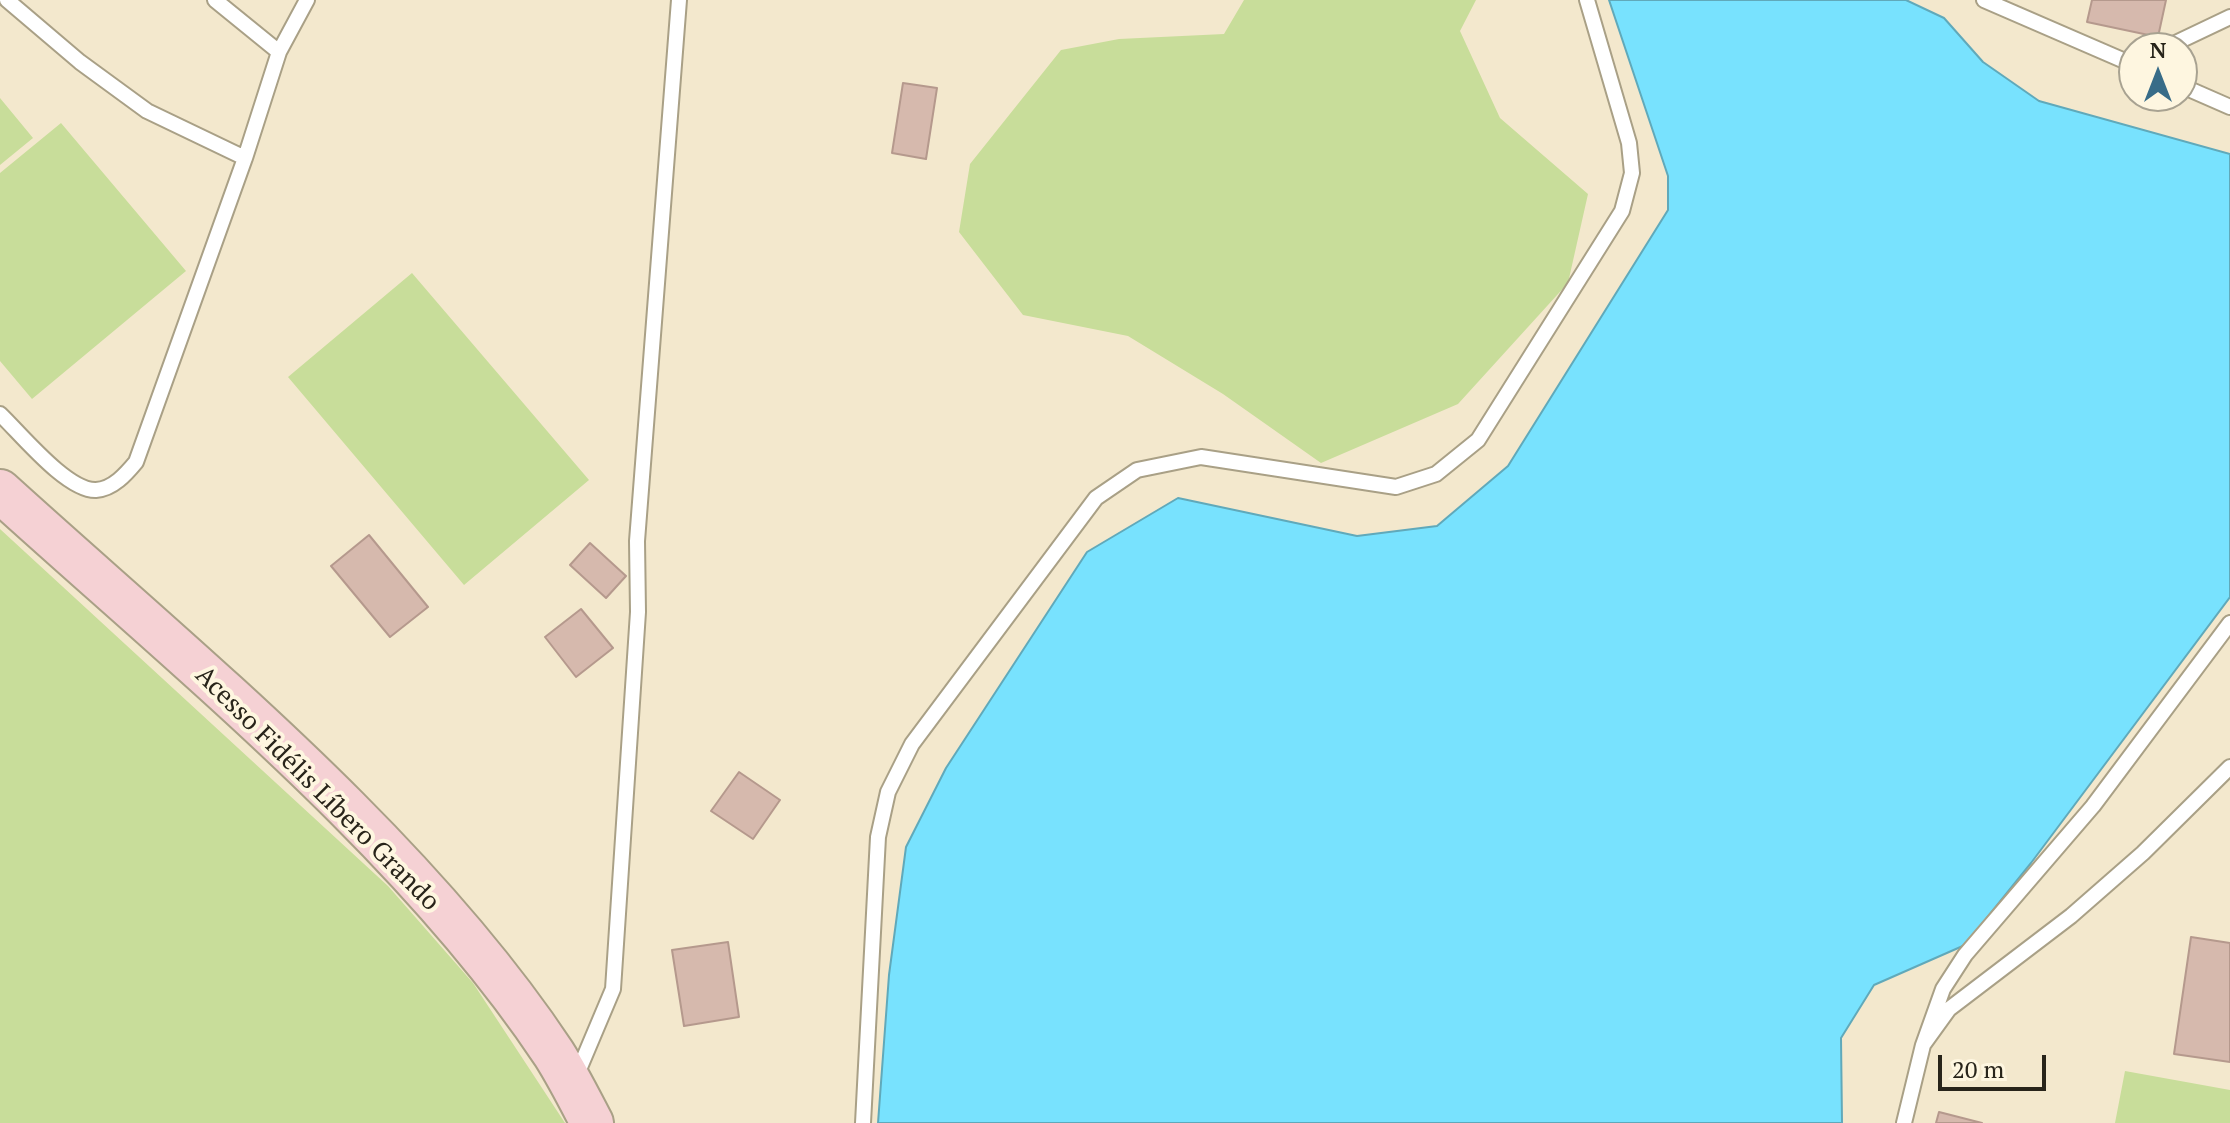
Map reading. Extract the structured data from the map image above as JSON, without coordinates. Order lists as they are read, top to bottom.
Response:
{
  "streets": {
    "street": ["Acesso Fidélis Líbero Grando"]
  },
  "scale_bar": "20 m",
  "north": "top"
}
